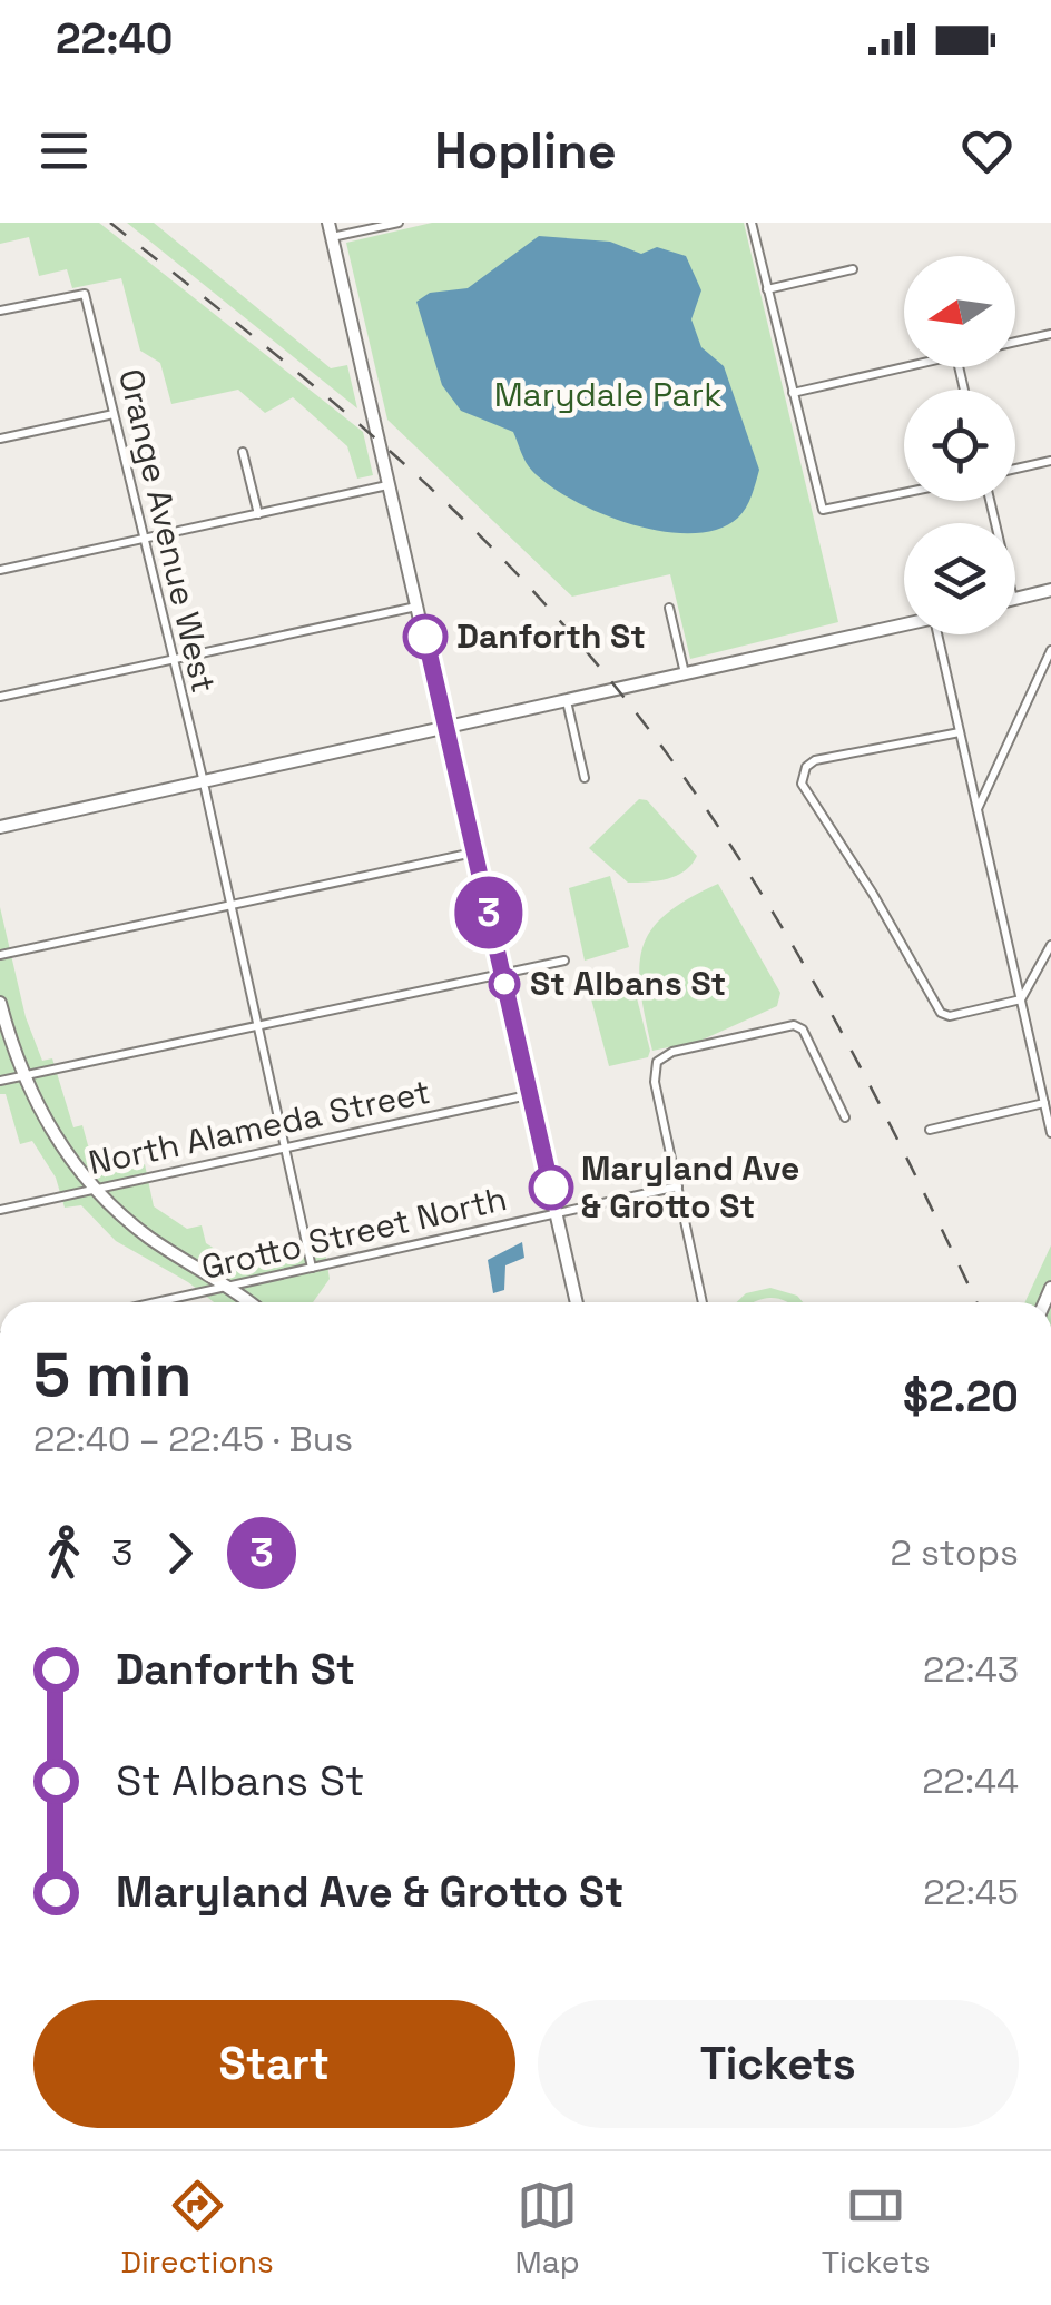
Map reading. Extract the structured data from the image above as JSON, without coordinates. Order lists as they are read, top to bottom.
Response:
{
  "streets": {
    "street": ["Orange Avenue West", "North Alameda Street", "Grotto Street North"]
  },
  "crossings": [
    ["Orange Avenue West", "North Alameda Street"],
    ["Orange Avenue West", "Grotto Street North"]
  ],
  "parks": ["Marydale Park"],
  "places": ["Danforth St", "St Albans St", "Maryland Ave & Grotto St"],
  "lines": ["bus line 3"],
  "north": "left",
  "page": {
    "status": "22:40",
    "header": "Hopline",
    "on_map": "3",
    "heading": ["5 min", "22:40 – 22:45 · Bus", "$2.20"],
    "legs": ["3", "3", "2 stops"],
    "list": [
      {
        "name": "Danforth St",
        "value": "22:43"
      },
      {
        "name": "St Albans St",
        "value": "22:44"
      },
      {
        "name": "Maryland Ave & Grotto St",
        "value": "22:45"
      }
    ],
    "buttons": ["Start", "Tickets"],
    "tabs": ["Directions", "Map", "Tickets"]
  }
}
